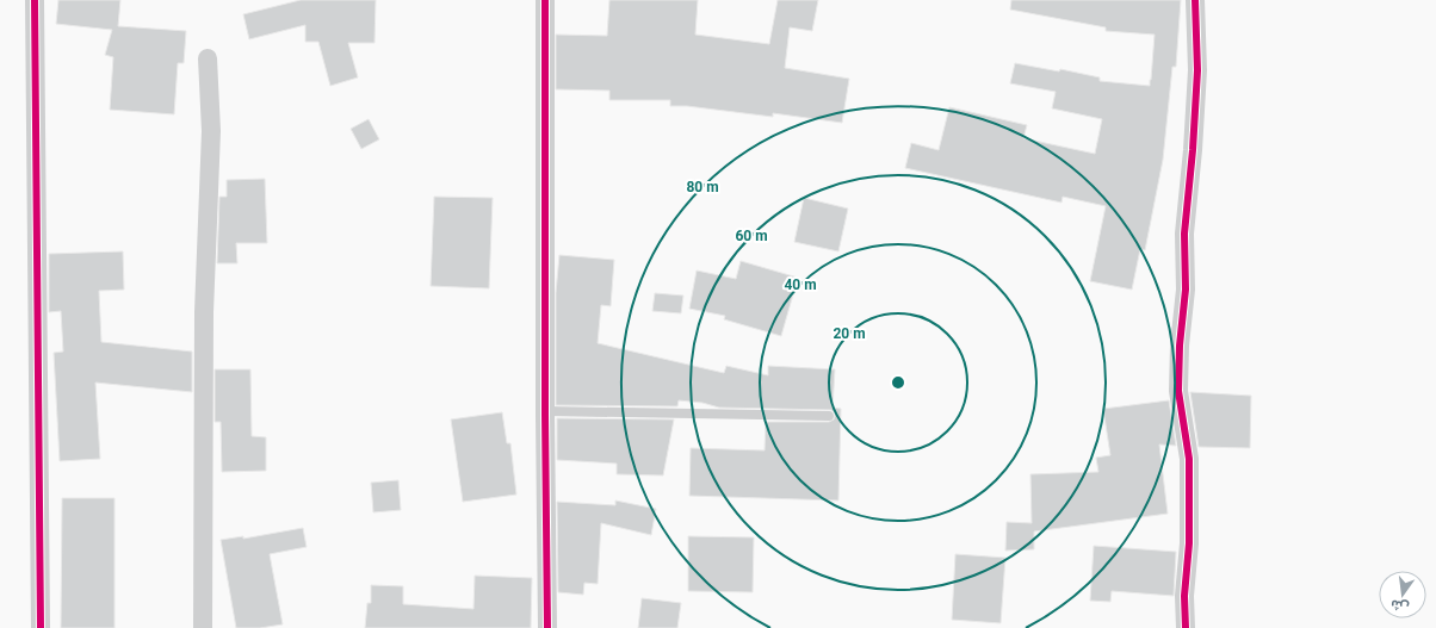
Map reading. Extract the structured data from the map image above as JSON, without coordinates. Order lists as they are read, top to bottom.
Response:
{
  "north": "bottom",
  "rings": [
    "80 m",
    "60 m",
    "40 m",
    "20 m"
  ]
}
